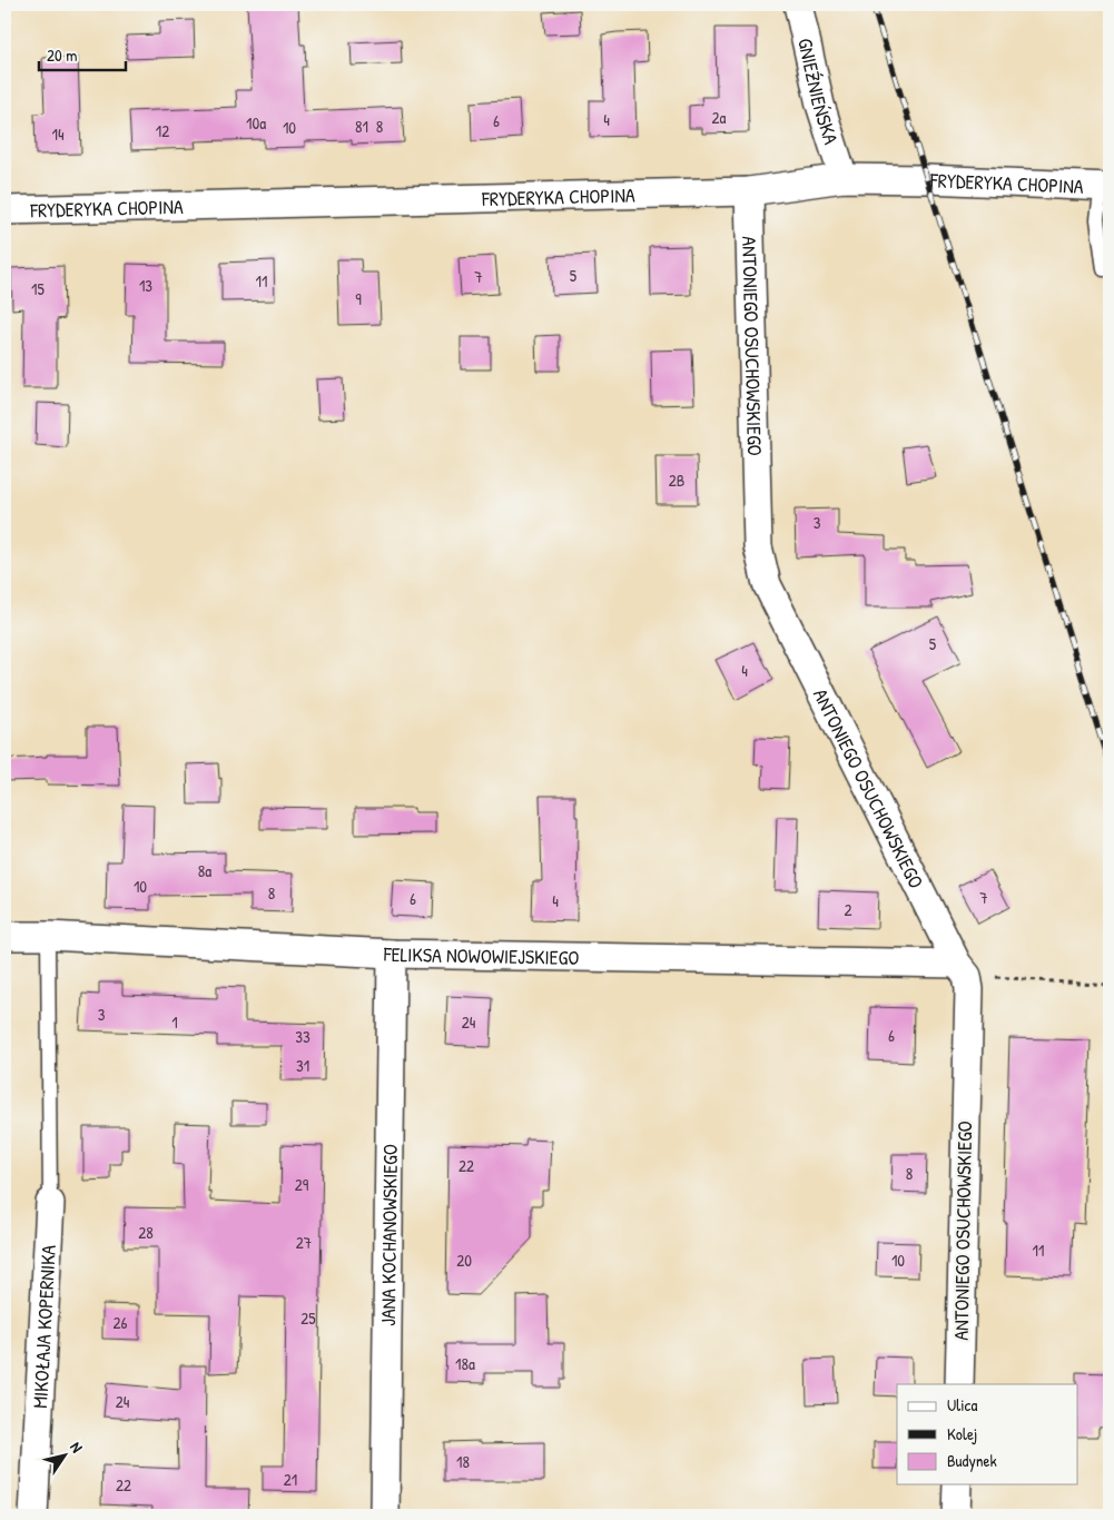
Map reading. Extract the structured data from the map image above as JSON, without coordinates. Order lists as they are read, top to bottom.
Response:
{
  "streets": {
    "street": [
      "GNIEŹNIEŃSKA",
      "FRYDERYKA CHOPINA",
      "ANTONIEGO OSUCHOWSKIEGO",
      "FELIKSA NOWOWIEJSKIEGO",
      "JANA KOCHANOWSKIEGO",
      "MIKOŁAJA KOPERNIKA"
    ]
  },
  "crossings": [
    ["GNIEŹNIEŃSKA", "FRYDERYKA CHOPINA"],
    ["FRYDERYKA CHOPINA", "ANTONIEGO OSUCHOWSKIEGO"],
    ["ANTONIEGO OSUCHOWSKIEGO", "FELIKSA NOWOWIEJSKIEGO"],
    ["FELIKSA NOWOWIEJSKIEGO", "JANA KOCHANOWSKIEGO"]
  ],
  "house_numbers": [
    "2a",
    "4",
    "6",
    "10a",
    "81",
    "8",
    "10",
    "12",
    "14",
    "5",
    "7",
    "11",
    "13",
    "15",
    "9",
    "2B",
    "3",
    "5",
    "4",
    "8a",
    "10",
    "8",
    "7",
    "6",
    "4",
    "2",
    "3",
    "1",
    "24",
    "6",
    "33",
    "31",
    "22",
    "8",
    "29",
    "28",
    "27",
    "11",
    "20",
    "10",
    "25",
    "26",
    "18a",
    "24",
    "18",
    "21",
    "22"
  ],
  "legend": ["Ulica", "Kolej", "Budynek"],
  "scale_bar": "20 m",
  "north": "top right"
}
